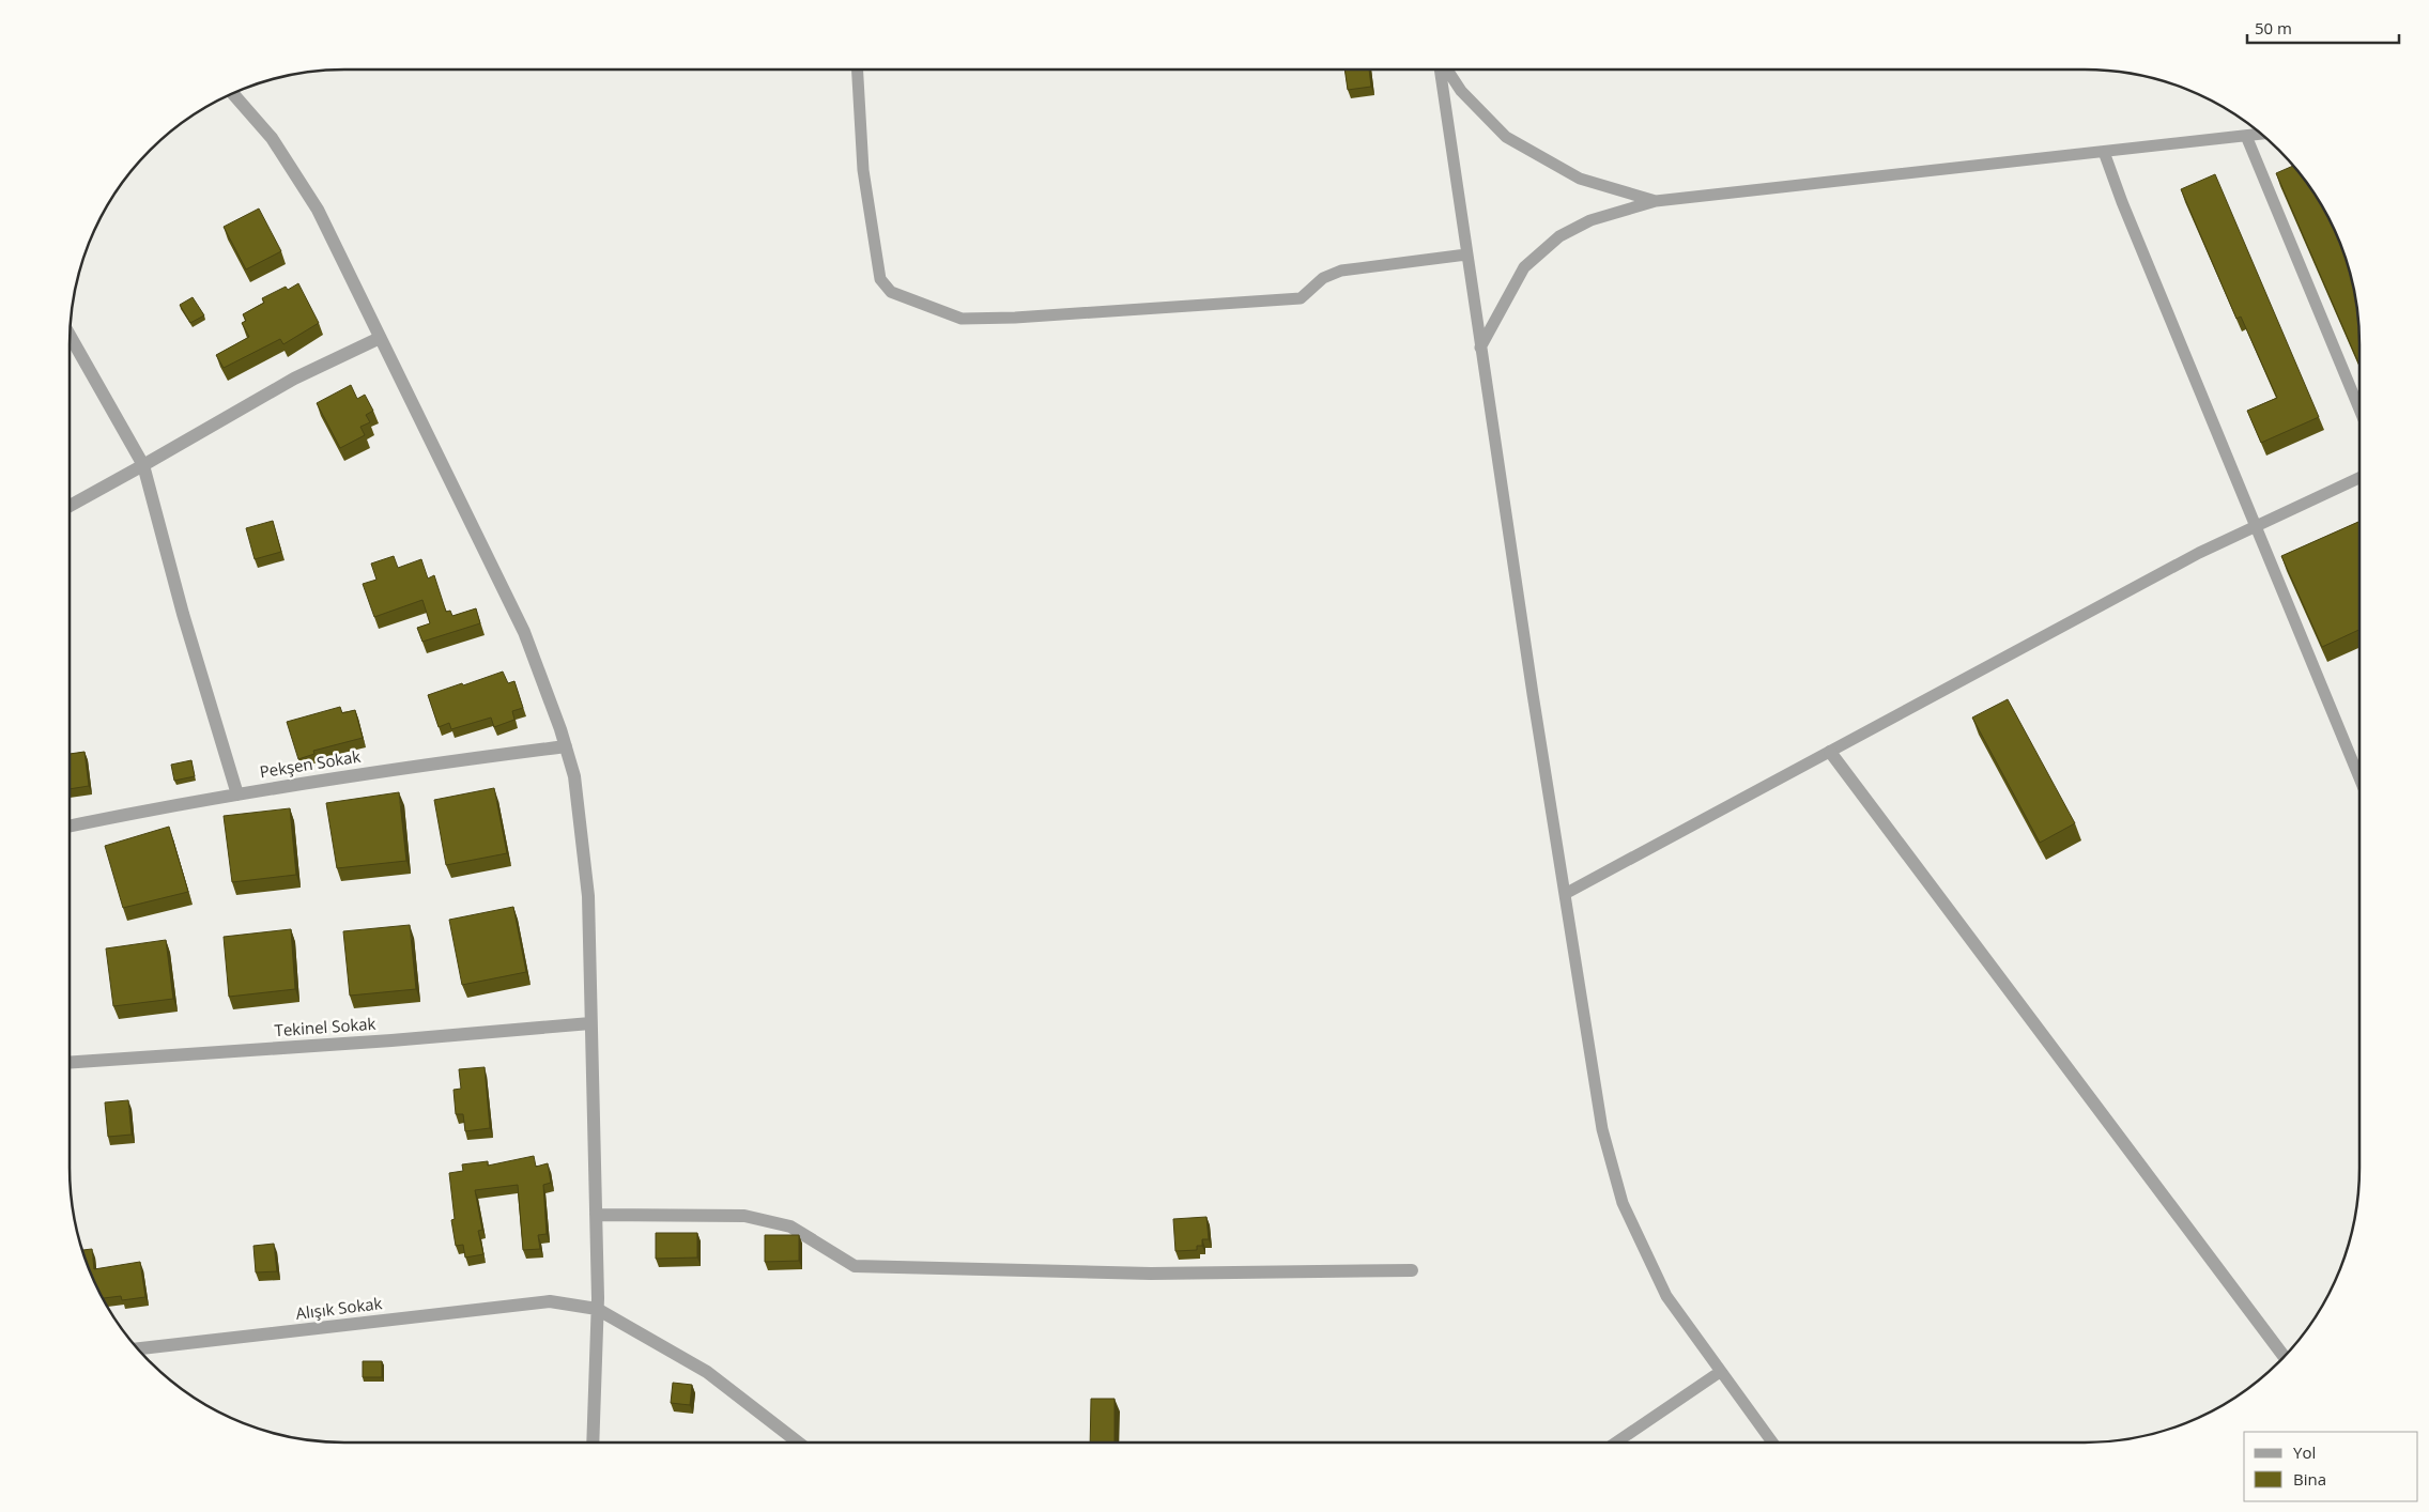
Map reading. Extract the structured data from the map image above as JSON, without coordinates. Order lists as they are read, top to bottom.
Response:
{
  "streets": {
    "street": ["Pekşen Sokak", "Tekinel Sokak", "Alışık Sokak"]
  },
  "legend": ["Yol", "Bina"],
  "scale_bar": "50 m"
}
